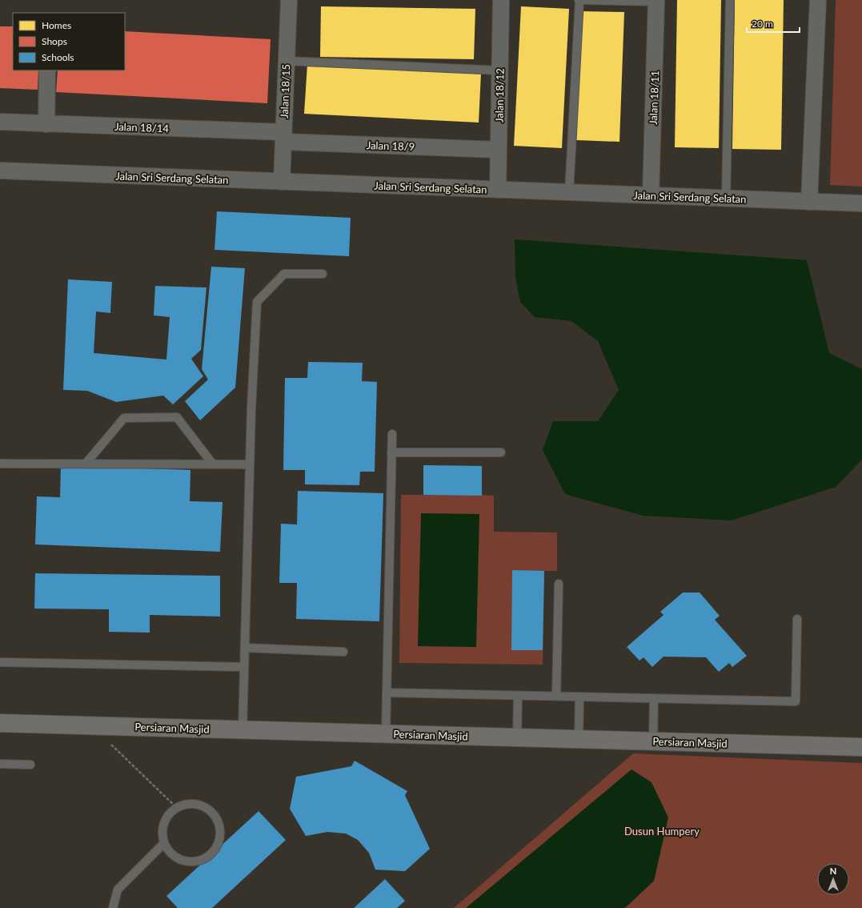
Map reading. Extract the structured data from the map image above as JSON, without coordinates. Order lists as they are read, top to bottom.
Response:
{
  "streets": {
    "street": [
      "Jalan 18/15",
      "Jalan 18/12",
      "Jalan 18/11",
      "Jalan 18/14",
      "Jalan 18/9",
      "Jalan Sri Serdang Selatan",
      "Persiaran Masjid"
    ]
  },
  "crossings": [
    ["Jalan 18/15", "Jalan 18/14"],
    ["Jalan 18/15", "Jalan 18/9"],
    ["Jalan 18/15", "Jalan Sri Serdang Selatan"],
    ["Jalan 18/12", "Jalan 18/9"],
    ["Jalan 18/12", "Jalan Sri Serdang Selatan"],
    ["Jalan 18/11", "Jalan Sri Serdang Selatan"],
    ["Jalan 18/14", "Jalan 18/9"]
  ],
  "parks": ["Dusun Humpery"],
  "legend": ["Homes", "Shops", "Schools"],
  "scale_bar": "20 m",
  "north": "top"
}
